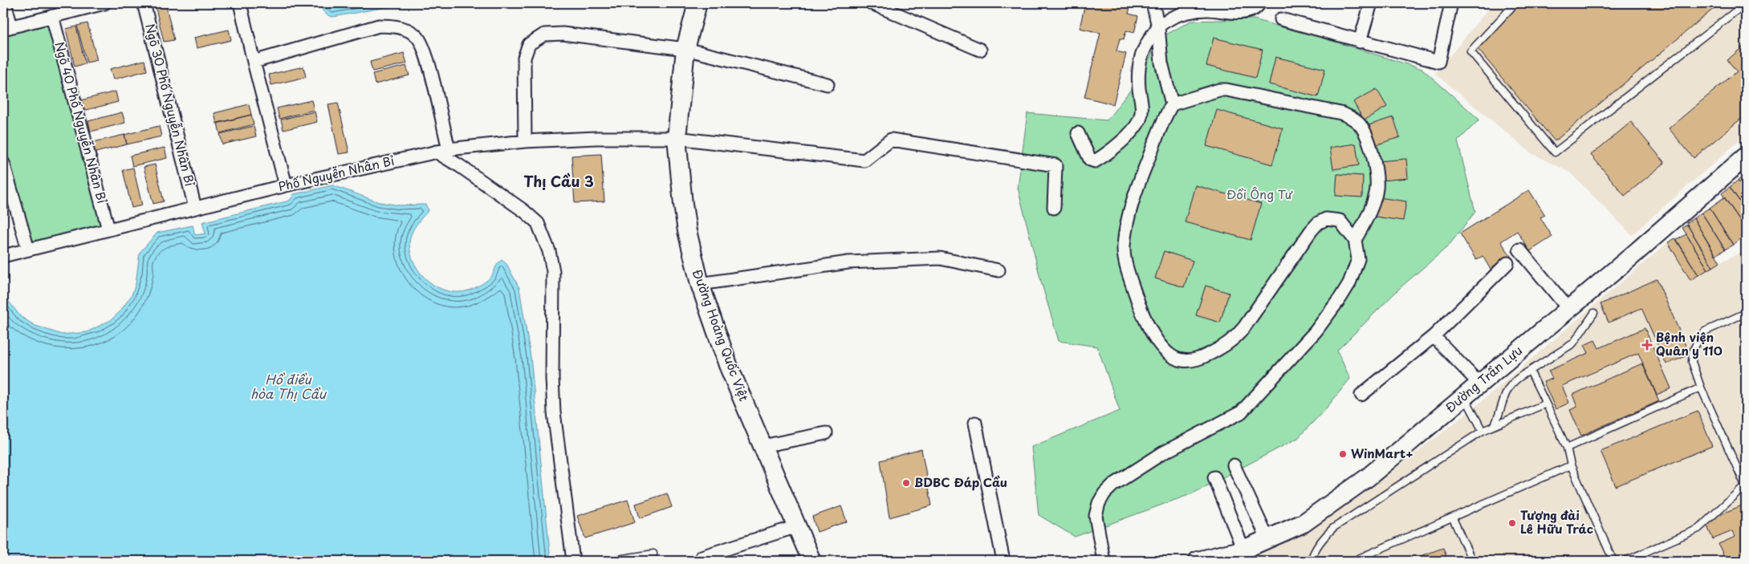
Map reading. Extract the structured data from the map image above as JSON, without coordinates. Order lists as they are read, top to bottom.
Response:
{
  "streets": {
    "main road": ["Đường Hoàng Quốc Việt", "Đường Trần Lựu"],
    "street": ["Ngõ 30 Phố Nguyễn Nhân Bỉ", "Ngõ 40 Phố Nguyễn Nhân Bỉ", "Phố Nguyễn Nhân Bỉ"]
  },
  "crossings": [
    ["Ngõ 30 Phố Nguyễn Nhân Bỉ", "Phố Nguyễn Nhân Bỉ"],
    ["Ngõ 40 Phố Nguyễn Nhân Bỉ", "Phố Nguyễn Nhân Bỉ"],
    ["Phố Nguyễn Nhân Bỉ", "Đường Hoàng Quốc Việt"]
  ],
  "districts": ["Thị Cầu 3"],
  "water": ["Hồ điều hòa Thị Cầu"],
  "parks": ["Đồi Ông Tư"],
  "places": {
    "health": ["Bệnh viện Quân y 110"],
    "other": ["WinMart+", "BDBC Đáp Cầu", "Tượng đài Lê Hữu Trác"]
  }
}
